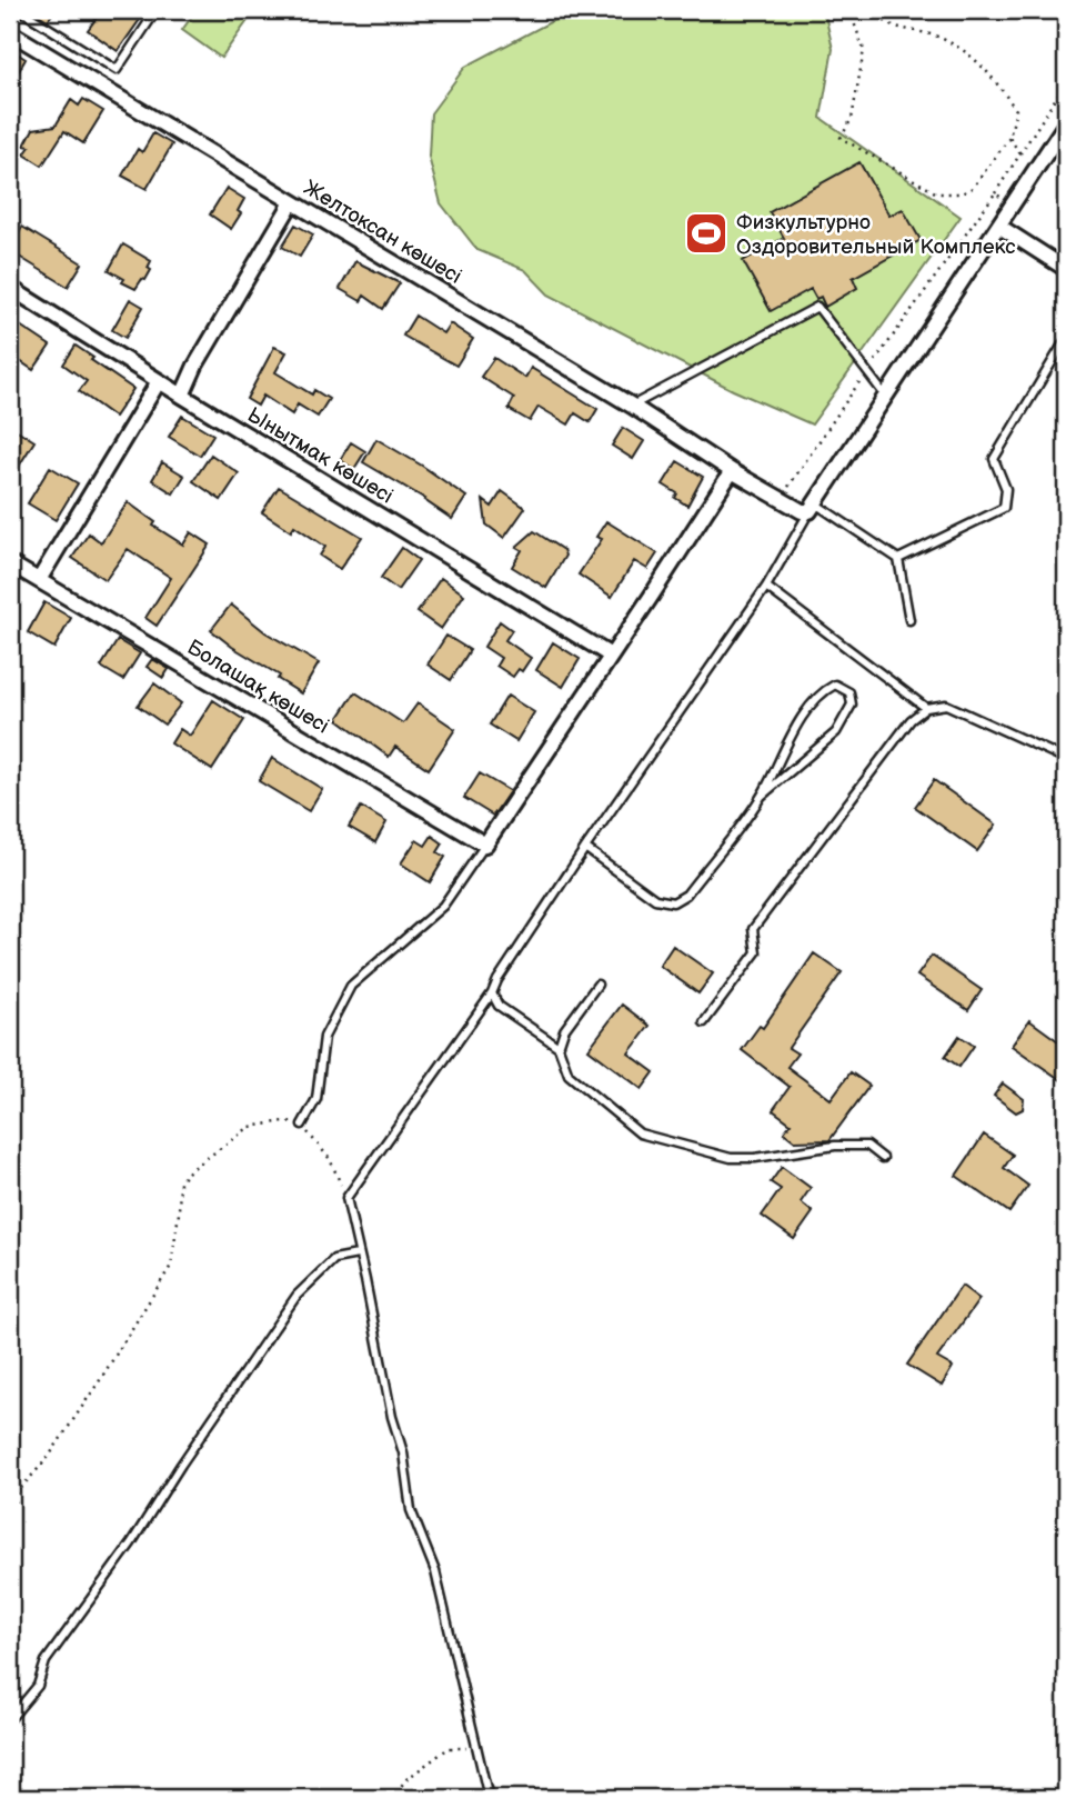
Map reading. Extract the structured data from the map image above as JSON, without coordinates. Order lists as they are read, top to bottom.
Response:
{
  "streets": {
    "street": ["Желтоксан көшесі", "Ынытмак көшесі", "Болашақ көшесі"]
  },
  "places": {
    "sports": ["Физкультурно Оздоровительный Комплекс"]
  }
}
